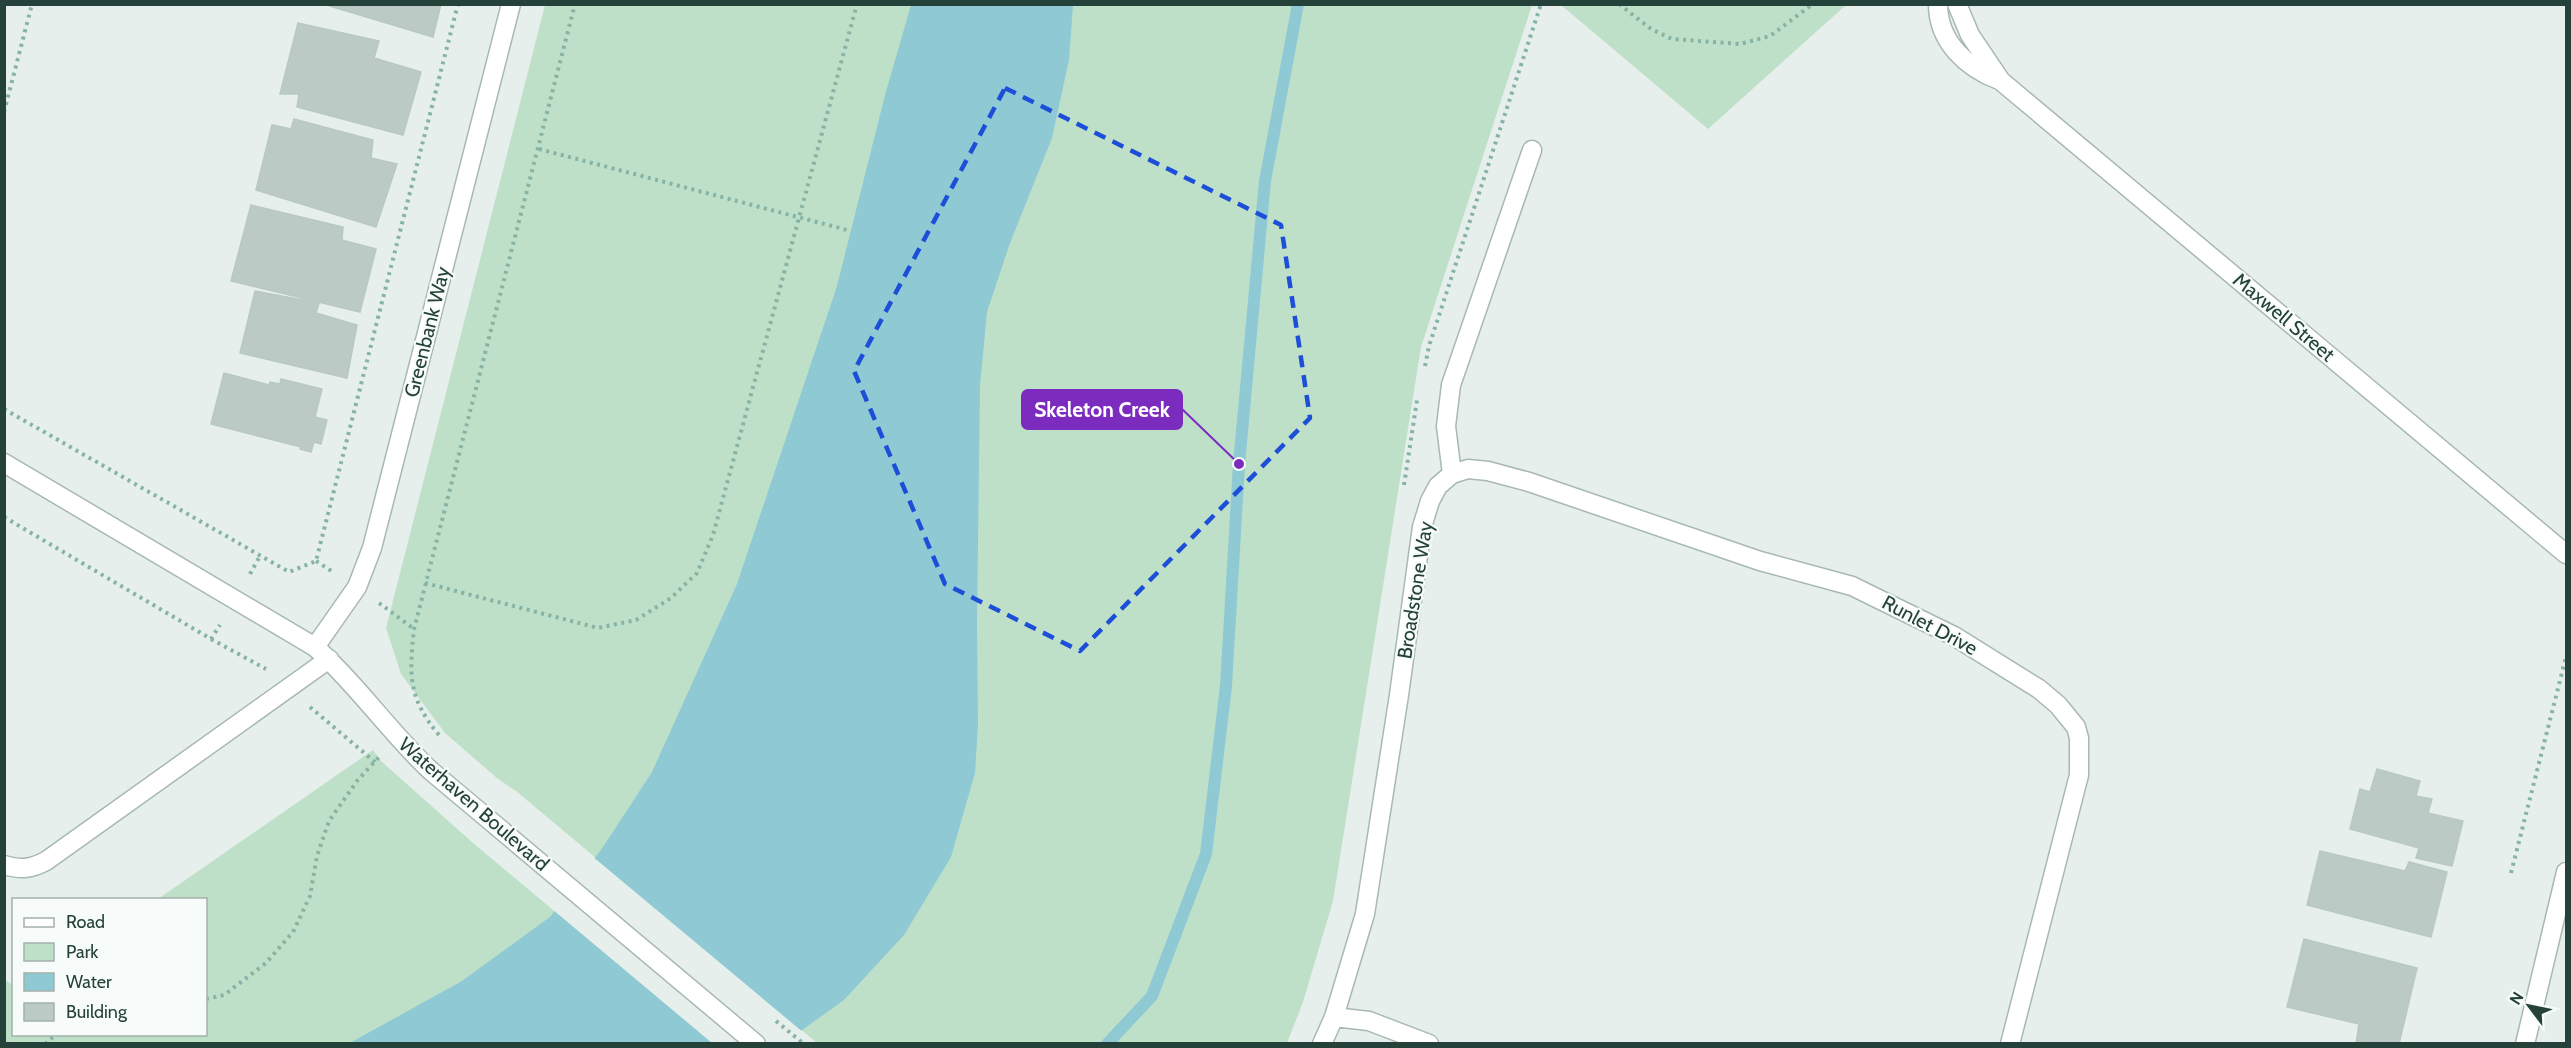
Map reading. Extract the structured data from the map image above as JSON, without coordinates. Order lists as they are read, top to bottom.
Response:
{
  "streets": {
    "street": [
      "Maxwell Street",
      "Greenbank Way",
      "Broadstone Way",
      "Runlet Drive",
      "Waterhaven Boulevard"
    ]
  },
  "crossings": [
    ["Greenbank Way", "Waterhaven Boulevard"],
    ["Broadstone Way", "Runlet Drive"]
  ],
  "places": ["Skeleton Creek"],
  "legend": [
    "Road",
    "Park",
    "Water",
    "Building"
  ],
  "north": "top left"
}
